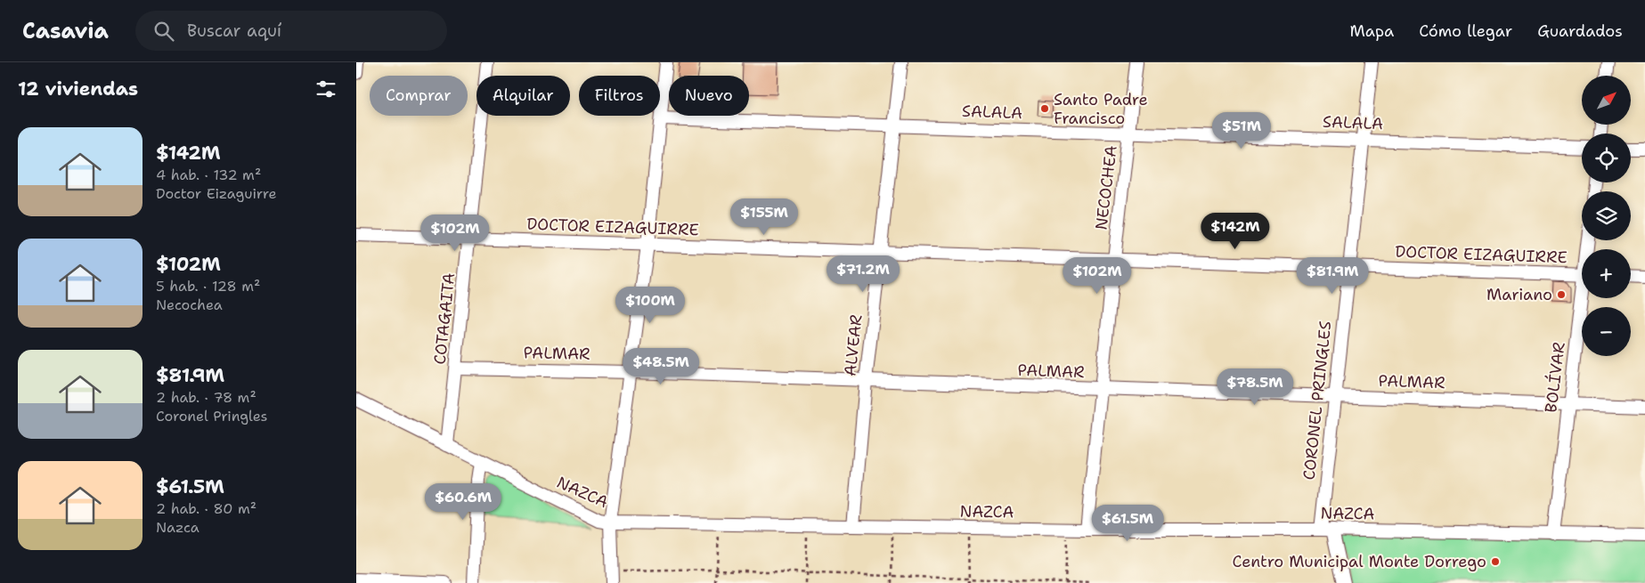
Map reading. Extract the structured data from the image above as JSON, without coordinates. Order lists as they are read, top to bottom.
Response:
{
  "streets": {
    "street": [
      "SALALA",
      "NECOCHEA",
      "DOCTOR EIZAGUIRRE",
      "COTAGAITA",
      "ALVEAR",
      "PALMAR",
      "BOLÍVAR",
      "CORONEL PRINGLES",
      "NAZCA"
    ]
  },
  "crossings": [
    ["SALALA", "NECOCHEA"],
    ["SALALA", "ALVEAR"],
    ["SALALA", "CORONEL PRINGLES"],
    ["NECOCHEA", "DOCTOR EIZAGUIRRE"],
    ["NECOCHEA", "PALMAR"],
    ["NECOCHEA", "NAZCA"],
    ["DOCTOR EIZAGUIRRE", "COTAGAITA"],
    ["DOCTOR EIZAGUIRRE", "ALVEAR"],
    ["DOCTOR EIZAGUIRRE", "CORONEL PRINGLES"],
    ["COTAGAITA", "PALMAR"],
    ["COTAGAITA", "NAZCA"],
    ["ALVEAR", "PALMAR"],
    ["ALVEAR", "NAZCA"],
    ["PALMAR", "BOLÍVAR"],
    ["PALMAR", "CORONEL PRINGLES"],
    ["BOLÍVAR", "NAZCA"],
    ["CORONEL PRINGLES", "NAZCA"]
  ],
  "places": ["Santo Padre Francisco", "Mariano", "Centro Municipal Monte Dorrego"],
  "north": "top right",
  "page": {
    "header": "Casavia",
    "search": "Buscar aquí",
    "nav": ["Mapa", "Cómo llegar", "Guardados"],
    "heading": "12 viviendas",
    "map_buttons": ["+", "−"],
    "chip": [
      "Comprar",
      "Alquilar",
      "Filtros",
      "Nuevo"
    ],
    "price": [
      "$51M",
      "$155M",
      "$142M",
      "$102M",
      "$71.2M",
      "$102M",
      "$81.9M",
      "$100M",
      "$48.5M",
      "$78.5M",
      "$60.6M",
      "$61.5M"
    ],
    "list": [
      {
        "name": "$142M",
        "note": "4 hab. · 132 m² · Doctor Eizaguirre"
      },
      {
        "name": "$102M",
        "note": "5 hab. · 128 m² · Necochea"
      },
      {
        "name": "$81.9M",
        "note": "2 hab. · 78 m² · Coronel Pringles"
      },
      {
        "name": "$61.5M",
        "note": "2 hab. · 80 m² · Nazca"
      }
    ]
  }
}
